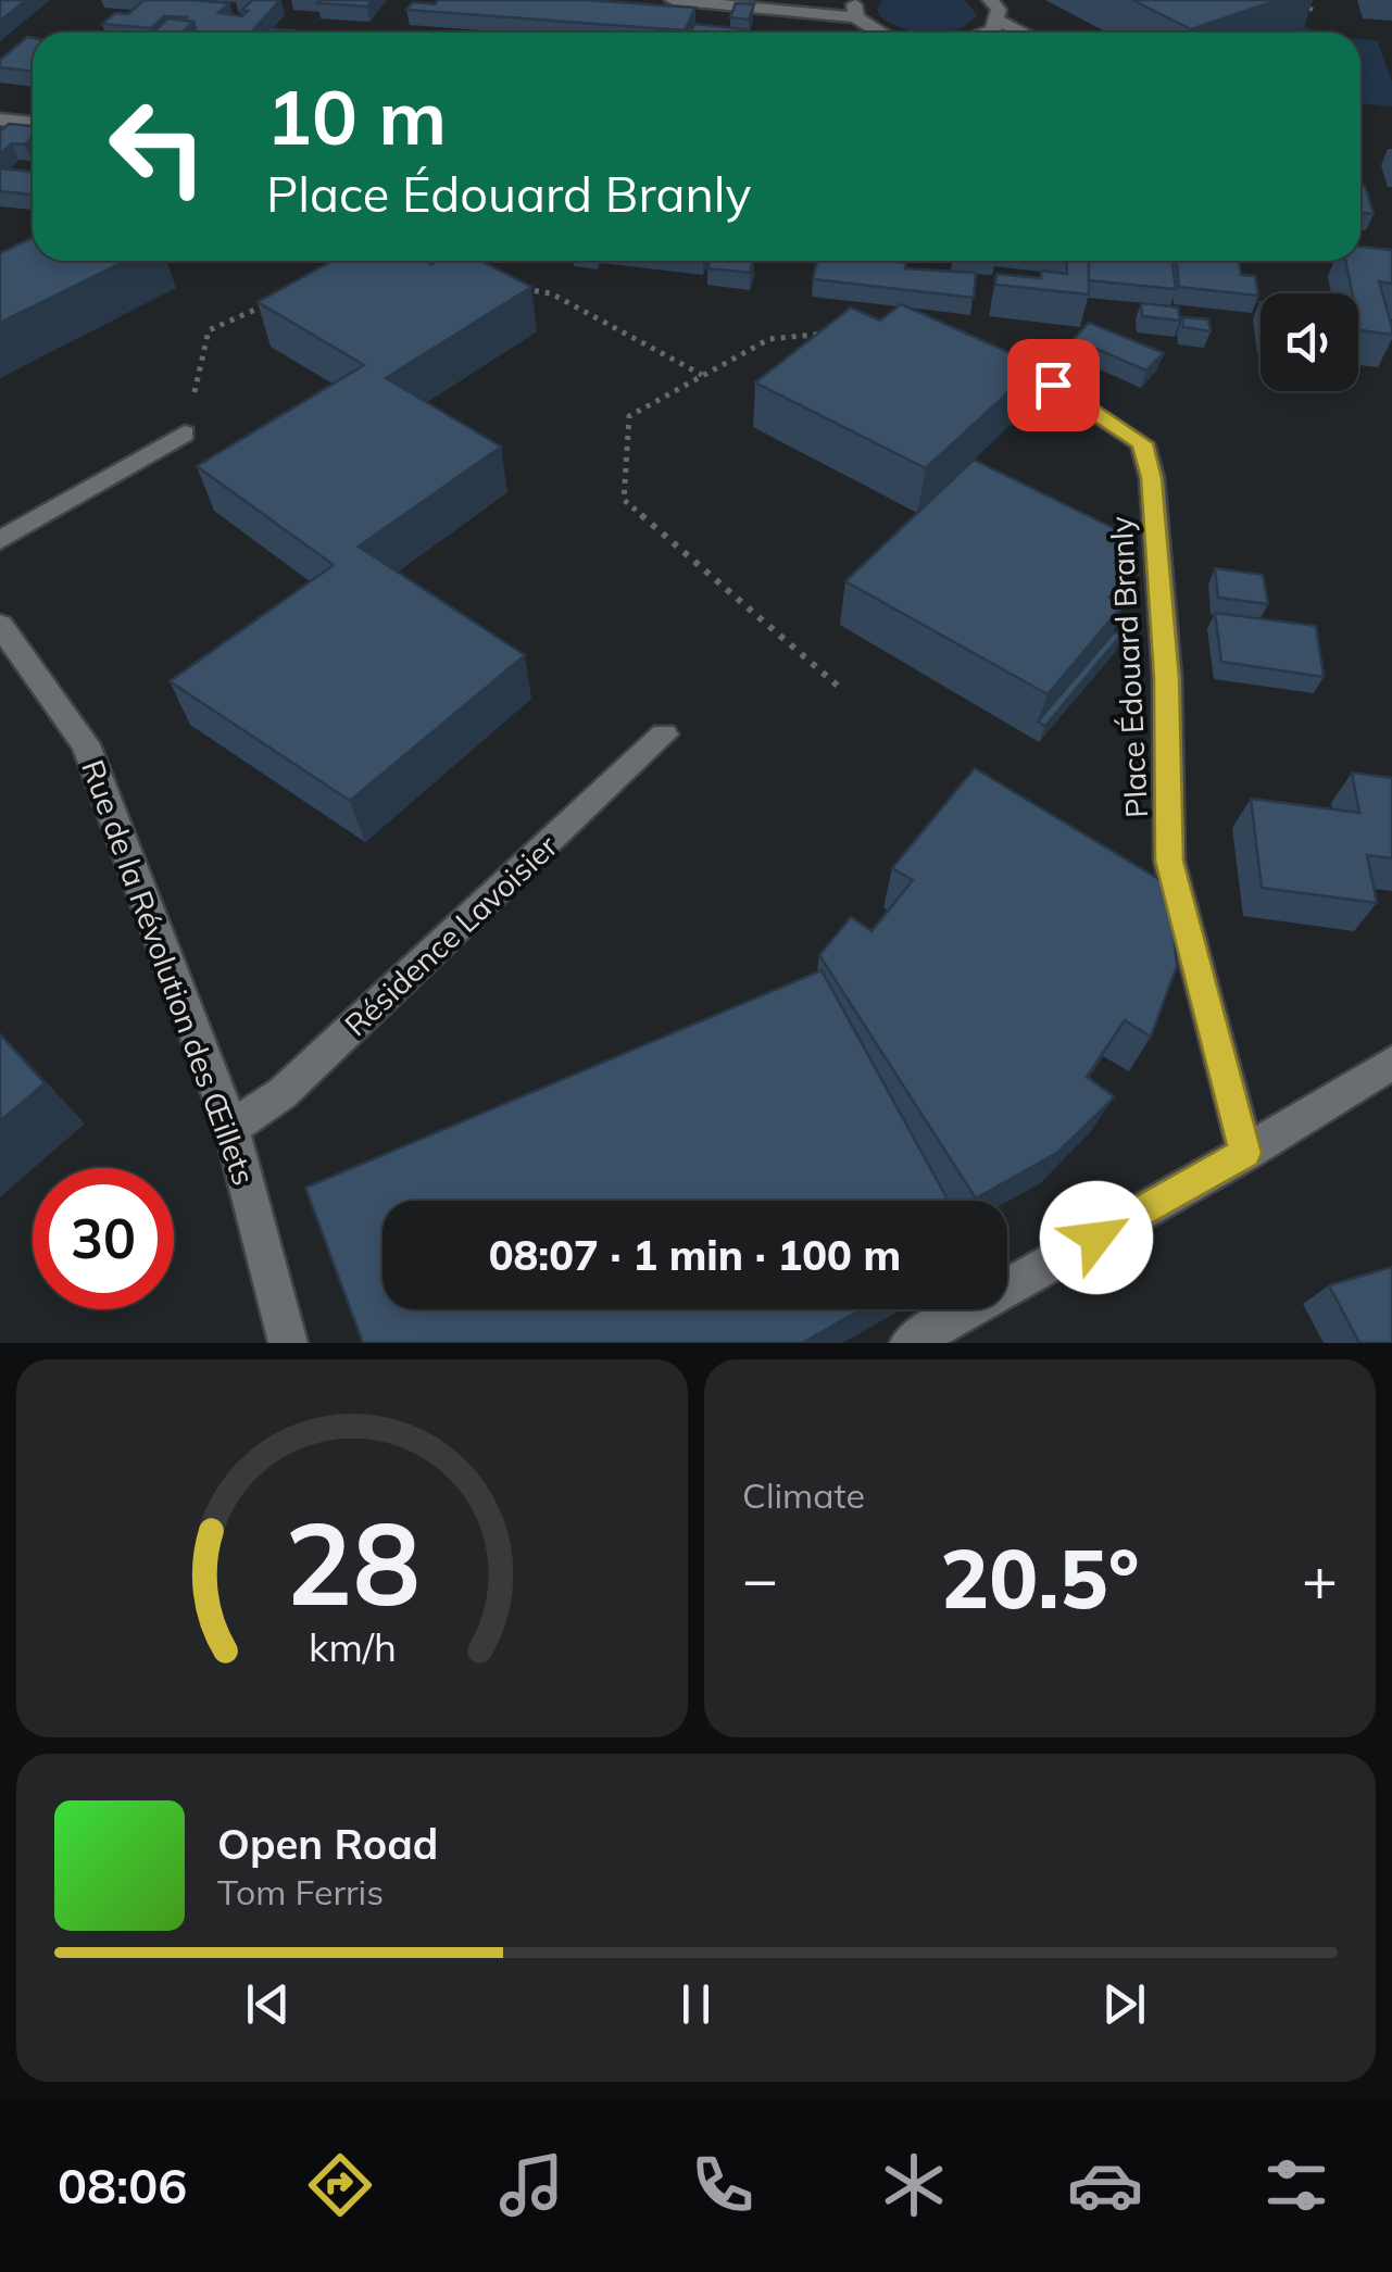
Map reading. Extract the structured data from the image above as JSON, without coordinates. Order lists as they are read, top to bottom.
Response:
{
  "streets": {
    "street": ["Place Édouard Branly", "Résidence Lavoisier", "Rue de la Révolution des Œillets"]
  },
  "crossings": [
    ["Résidence Lavoisier", "Rue de la Révolution des Œillets"]
  ],
  "page": {
    "turn": ["10 m", "Place Édouard Branly"],
    "limit": "30",
    "trip": "08:07 · 1 min · 100 m",
    "tile": "Climate",
    "heat": ["−", "20.5°", "+"],
    "song": ["Open Road", "Tom Ferris"],
    "tabs": "08:06",
    "gauge": ["28", "km/h"]
  }
}
